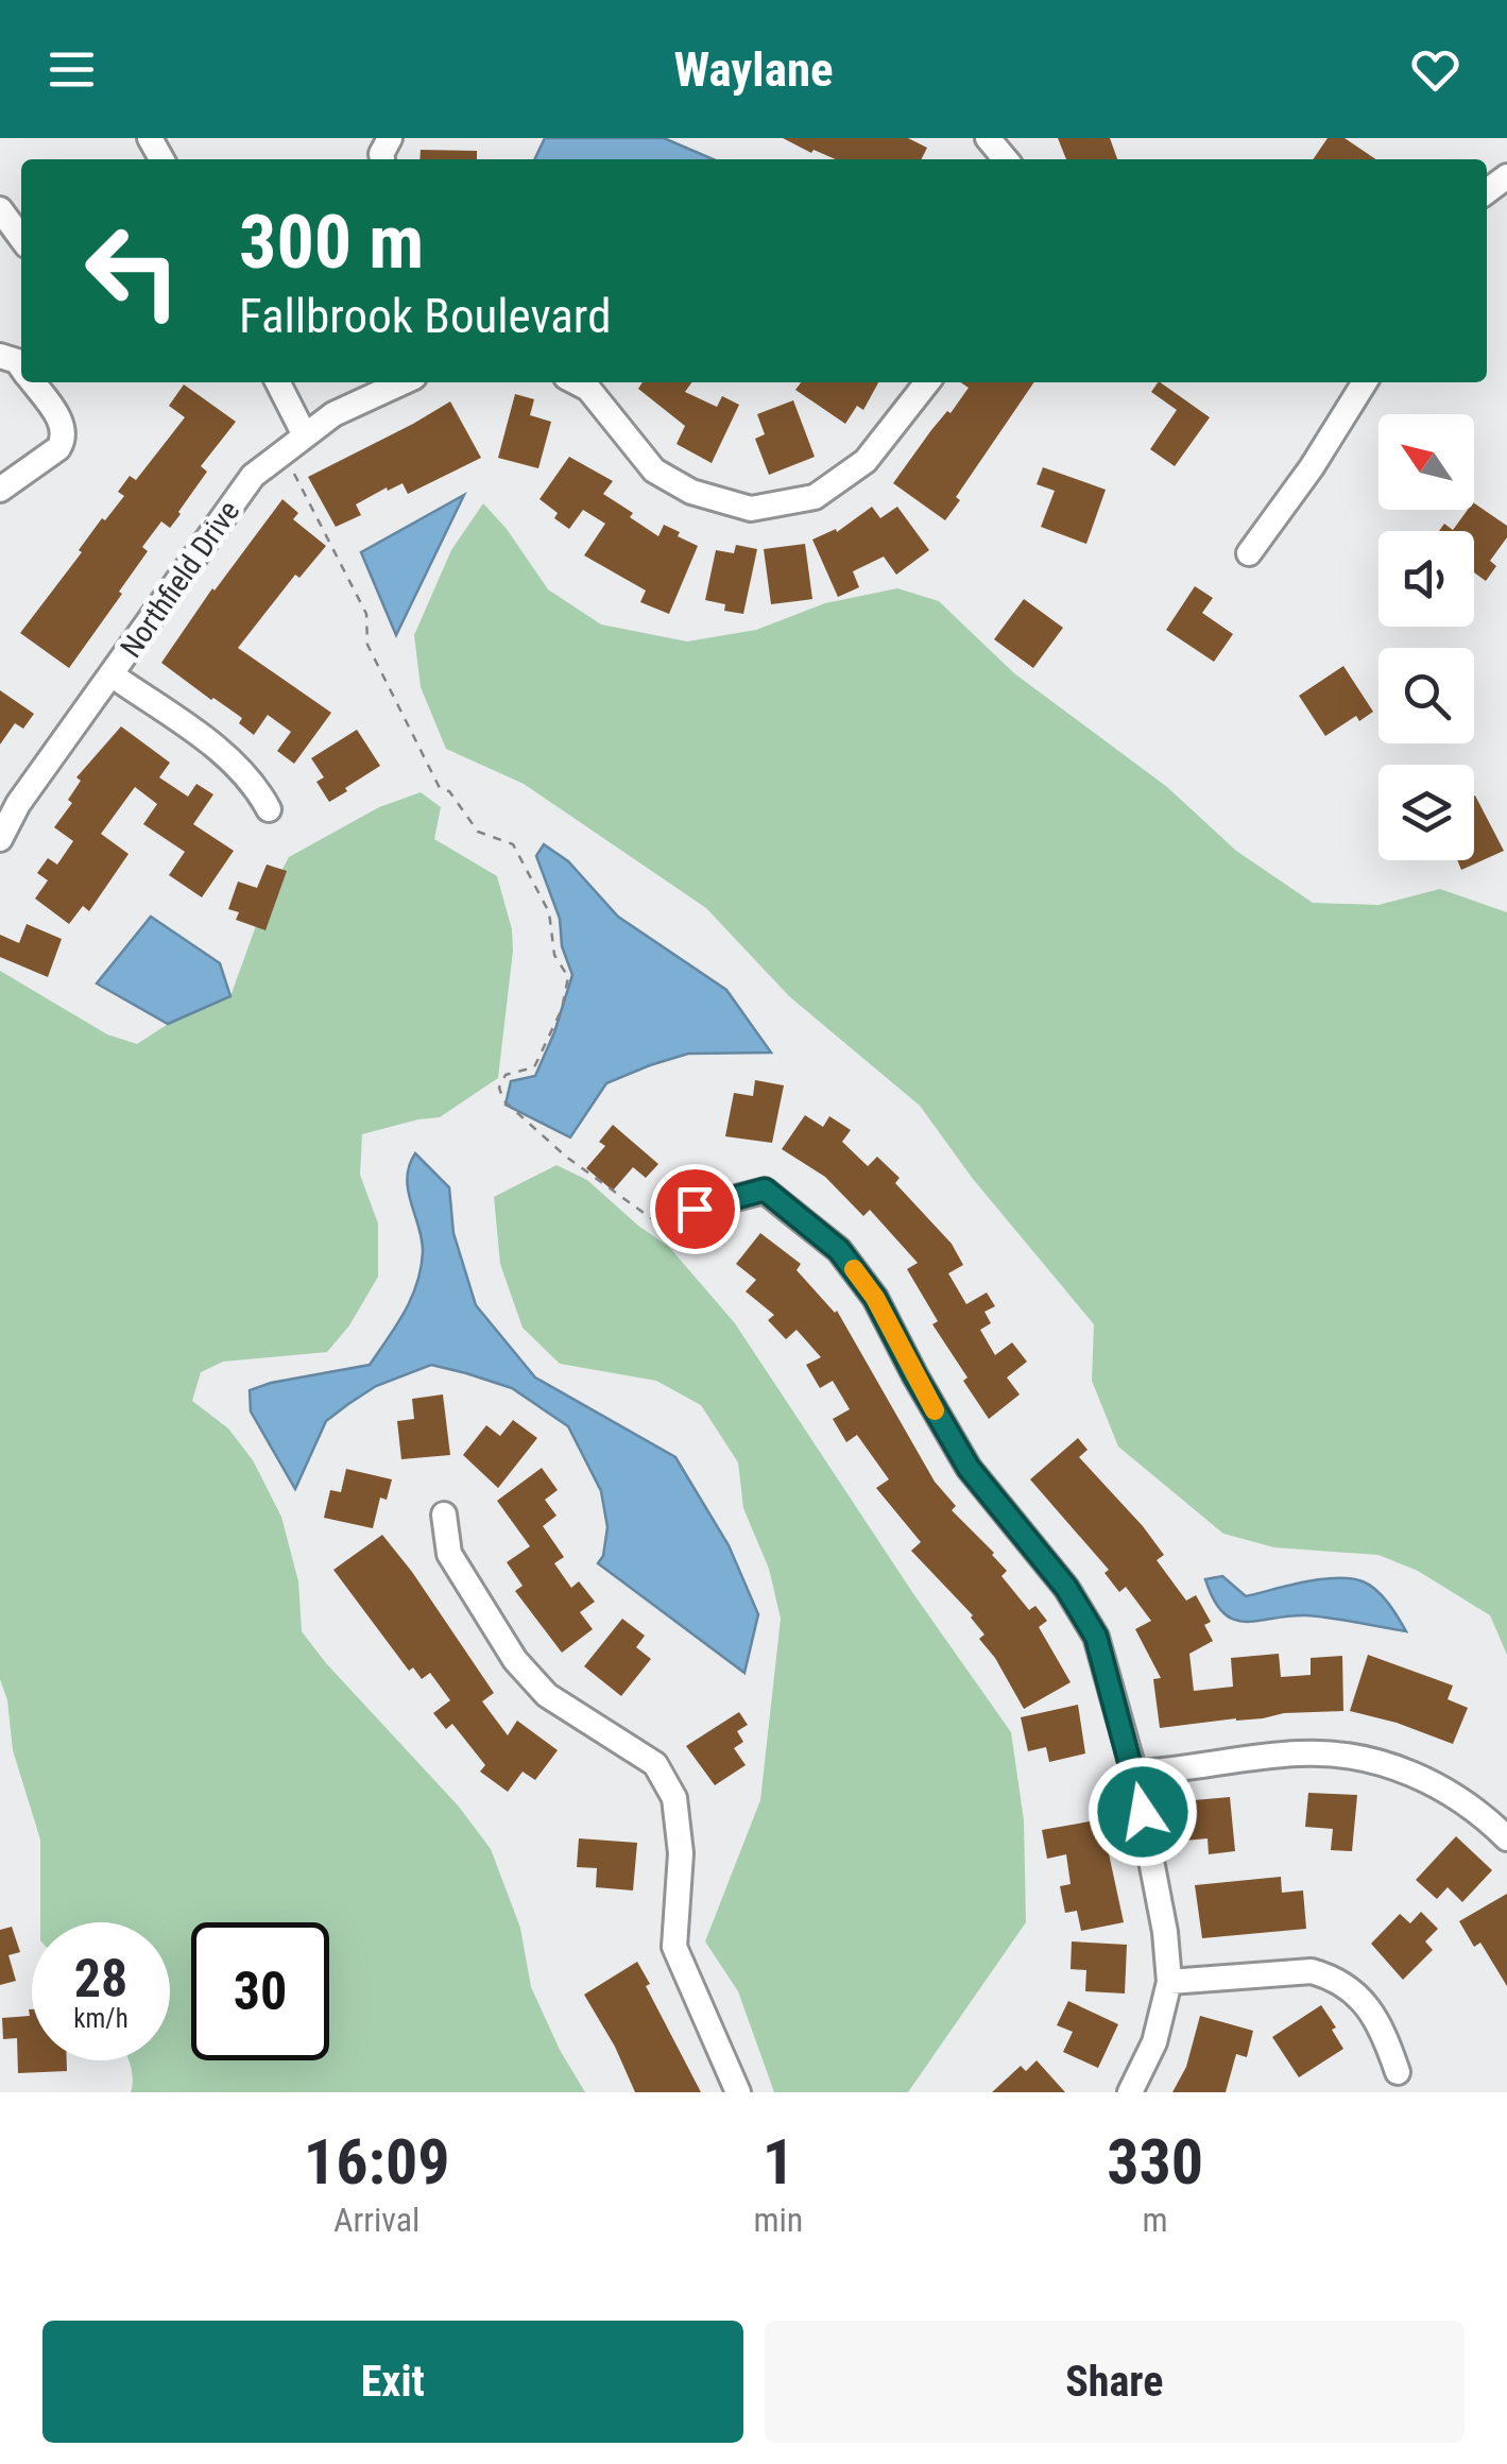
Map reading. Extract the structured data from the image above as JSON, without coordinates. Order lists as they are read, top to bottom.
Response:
{
  "streets": {
    "street": ["Northfield Drive"]
  },
  "north": "top left",
  "page": {
    "header": "Waylane",
    "turn": ["300 m", "Fallbrook Boulevard"],
    "speed": "28 km/h",
    "limit": "30",
    "eta": [
      "16:09",
      "Arrival",
      "1",
      "min",
      "330",
      "m"
    ],
    "buttons": ["Exit", "Share"]
  }
}
